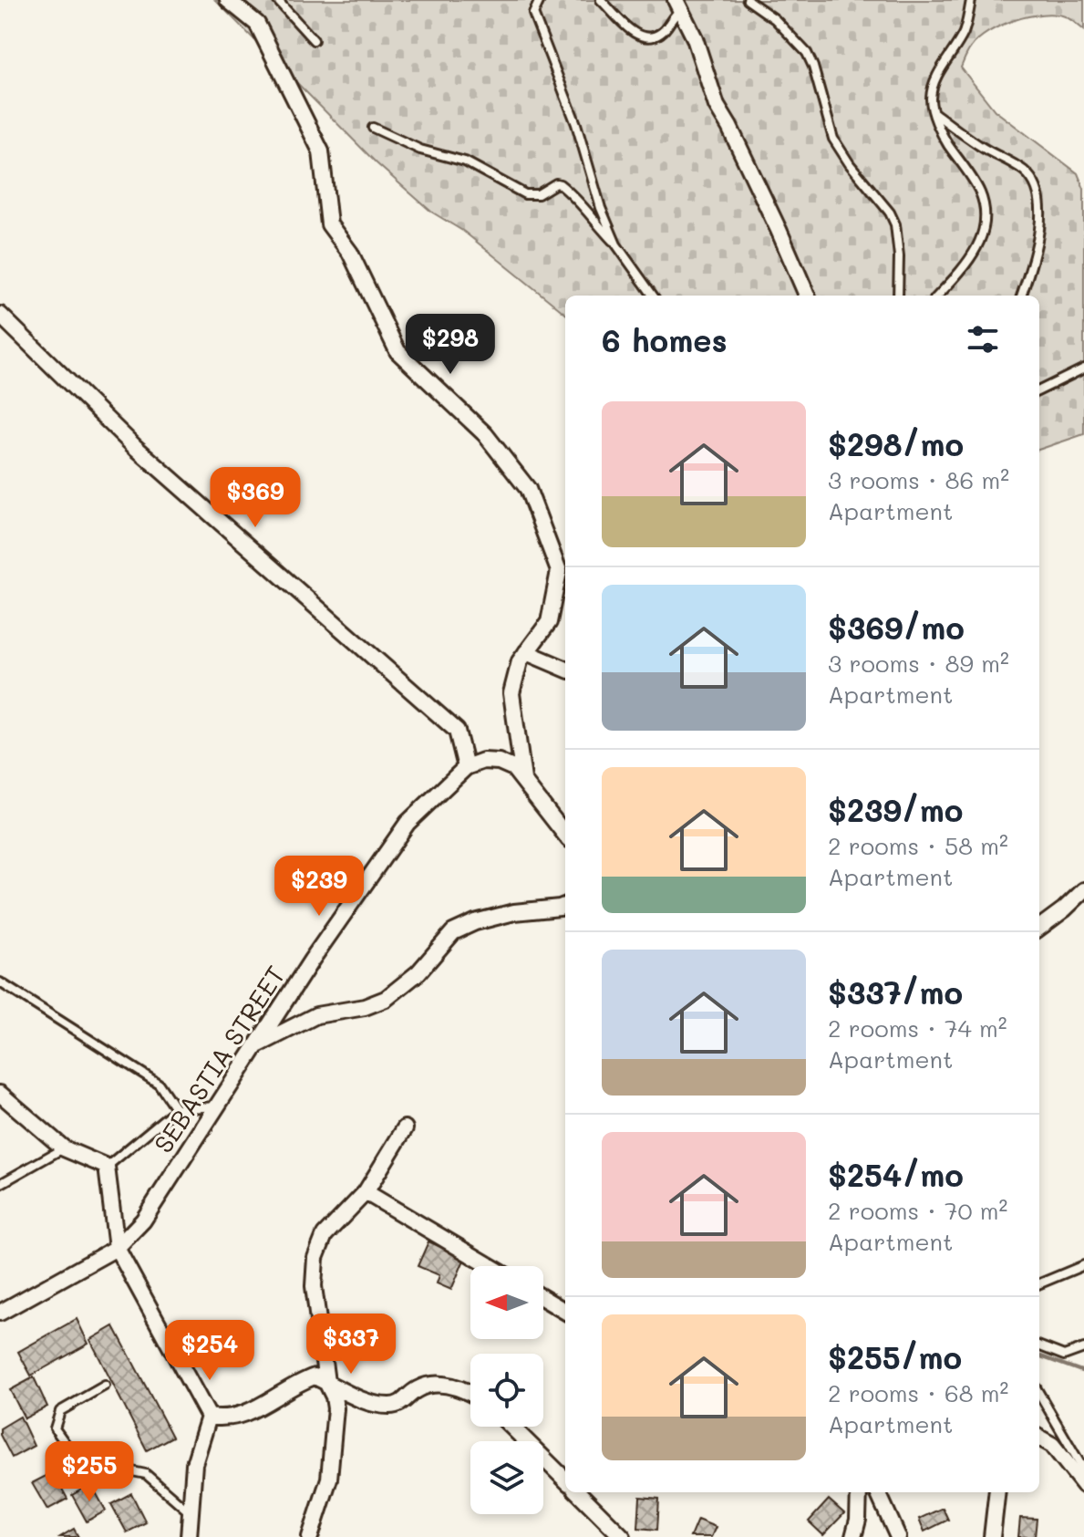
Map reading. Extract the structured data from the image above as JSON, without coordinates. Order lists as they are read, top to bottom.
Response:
{
  "streets": {
    "street": ["SEBASTIA STREET"]
  },
  "north": "left",
  "page": {
    "heading": "6 homes",
    "price": [
      "$298",
      "$369",
      "$239",
      "$337",
      "$254",
      "$255"
    ],
    "list": [
      {
        "name": "$298/mo",
        "note": "3 rooms · 86 m² · Apartment"
      },
      {
        "name": "$369/mo",
        "note": "3 rooms · 89 m² · Apartment"
      },
      {
        "name": "$239/mo",
        "note": "2 rooms · 58 m² · Apartment"
      },
      {
        "name": "$337/mo",
        "note": "2 rooms · 74 m² · Apartment"
      },
      {
        "name": "$254/mo",
        "note": "2 rooms · 70 m² · Apartment"
      },
      {
        "name": "$255/mo",
        "note": "2 rooms · 68 m² · Apartment"
      }
    ]
  }
}
